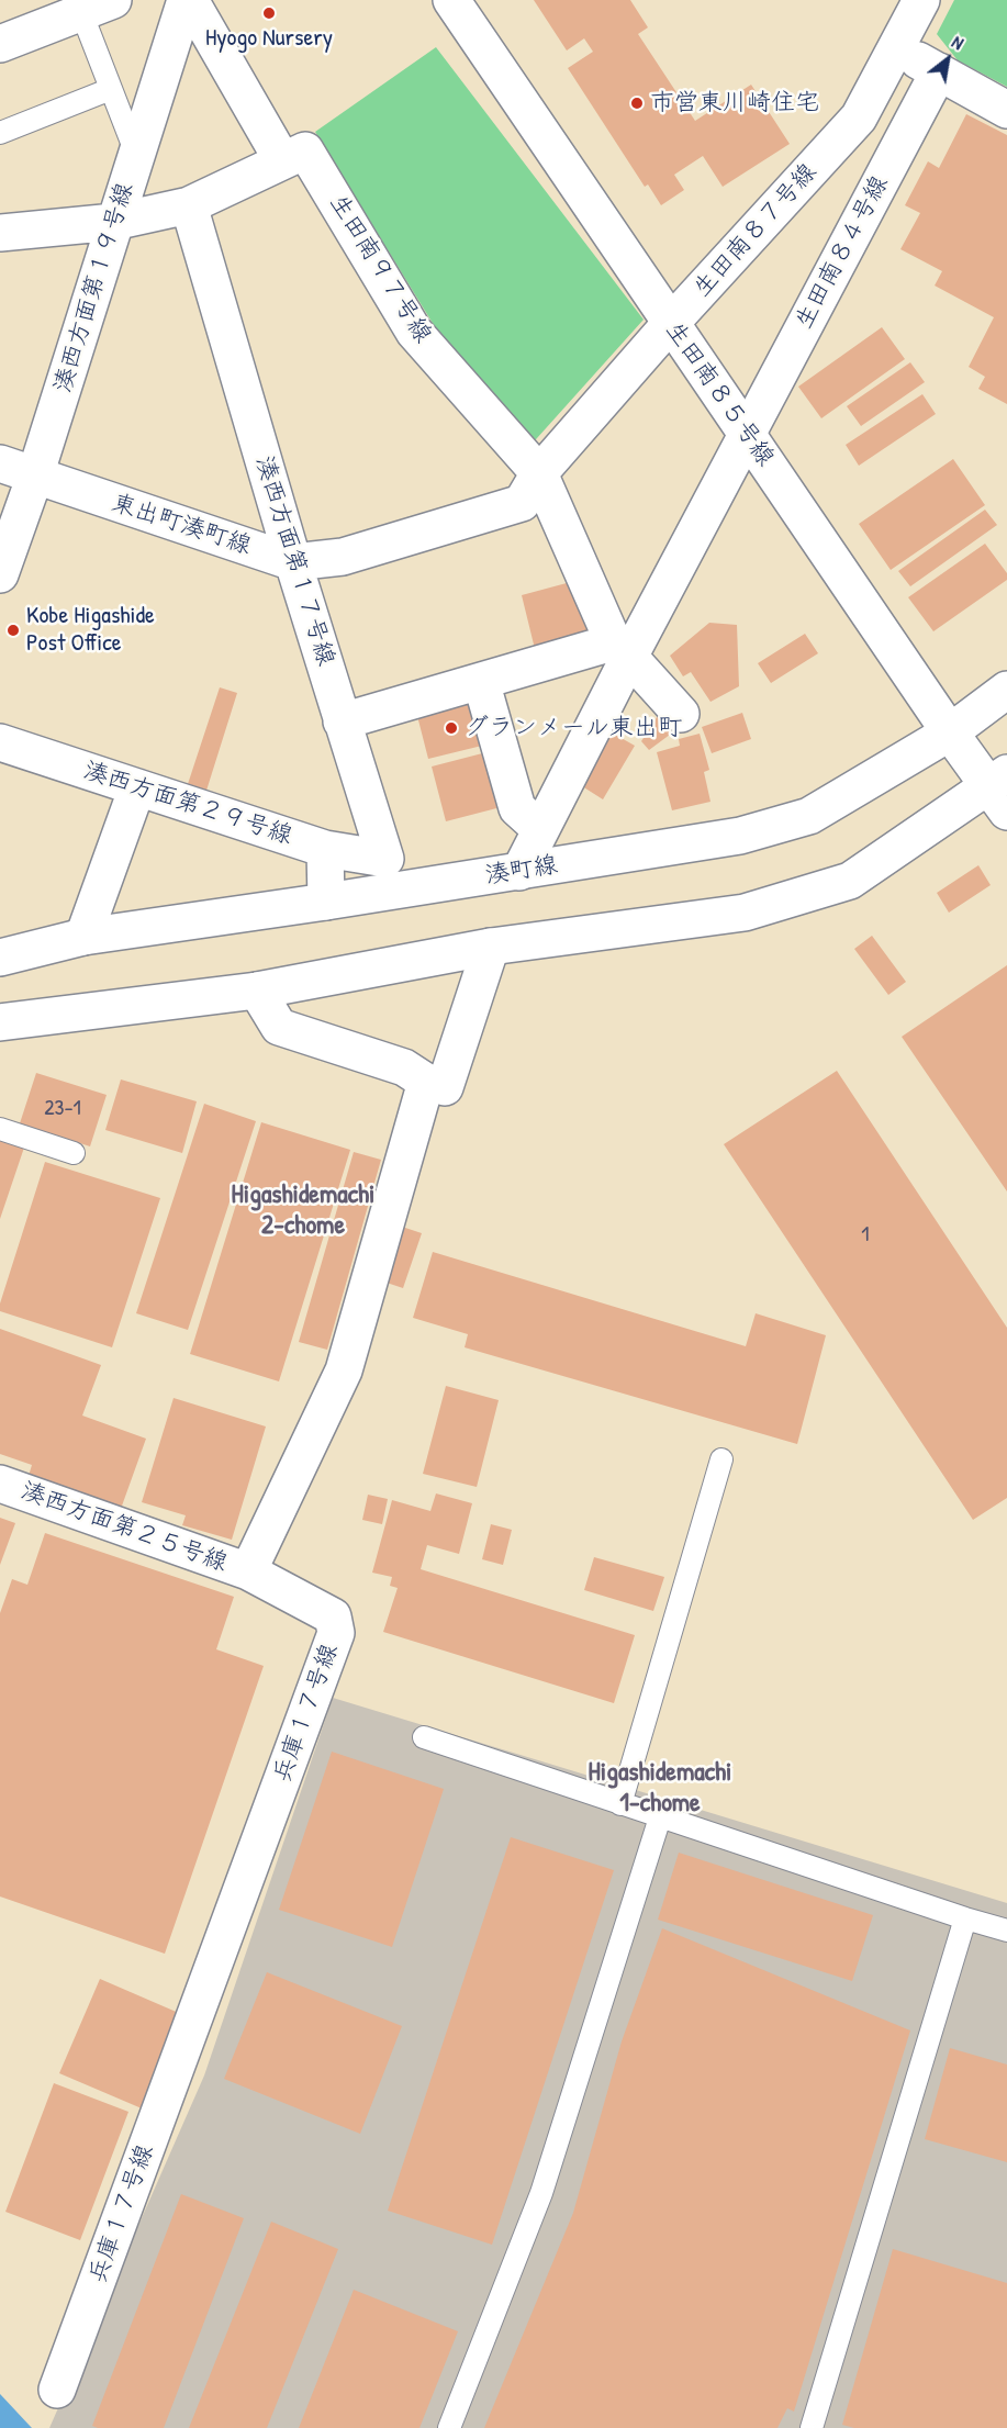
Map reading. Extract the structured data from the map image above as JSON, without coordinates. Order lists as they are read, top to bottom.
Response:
{
  "streets": {
    "street": [
      "生田南８７号線",
      "生田南８４号線",
      "生田南９７号線",
      "湊西方面第１９号線",
      "生田南８５号線",
      "東出町湊町線",
      "湊西方面第１７号線",
      "湊西方面第２９号線",
      "湊町線",
      "湊西方面第２５号線",
      "兵庫１７号線"
    ]
  },
  "crossings": [
    ["生田南８７号線", "生田南９７号線"],
    ["生田南８７号線", "生田南８５号線"],
    ["生田南８７号線", "東出町湊町線"],
    ["生田南８４号線", "生田南９７号線"],
    ["生田南８４号線", "生田南８５号線"],
    ["生田南８４号線", "湊町線"],
    ["生田南９７号線", "湊西方面第１９号線"],
    ["生田南９７号線", "東出町湊町線"],
    ["湊西方面第１９号線", "東出町湊町線"],
    ["生田南８５号線", "湊町線"],
    ["東出町湊町線", "湊西方面第１７号線"],
    ["湊西方面第１７号線", "湊西方面第２９号線"],
    ["湊西方面第２９号線", "湊町線"],
    ["湊西方面第２５号線", "兵庫１７号線"]
  ],
  "districts": ["Higashidemachi 2-chome", "Higashidemachi 1-chome"],
  "places": [
    "Hyogo Nursery",
    "市営東川崎住宅",
    "Kobe Higashide Post Office",
    "グランメール東出町"
  ],
  "house_numbers": ["23-1", "1"],
  "north": "top right"
}
